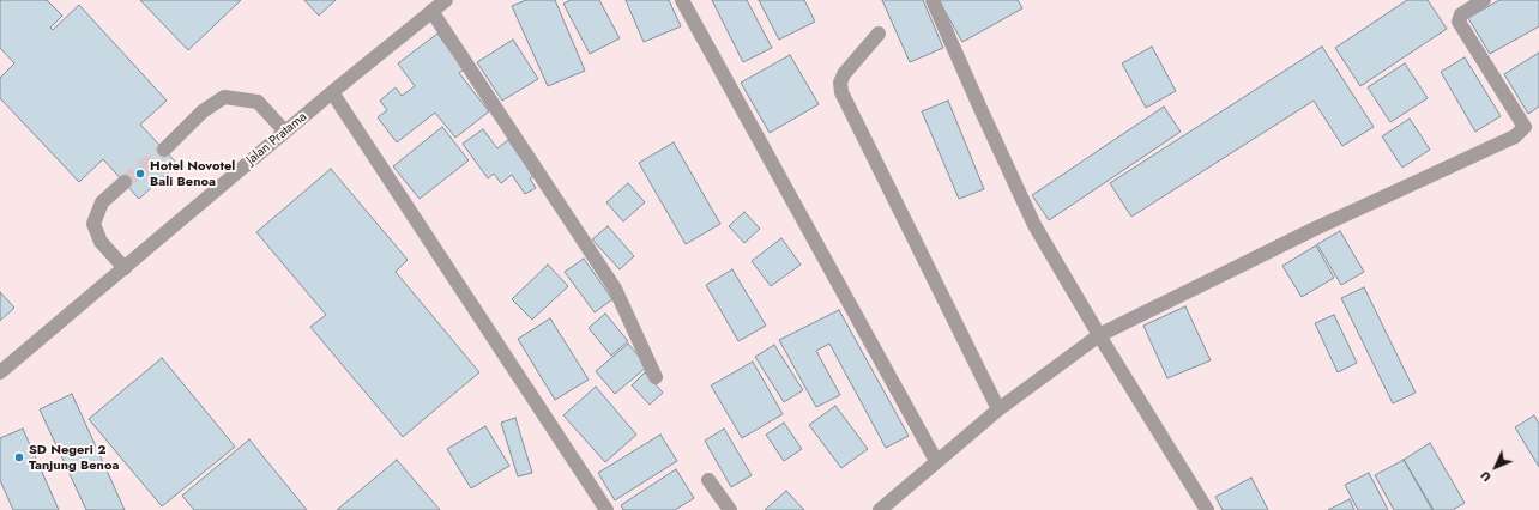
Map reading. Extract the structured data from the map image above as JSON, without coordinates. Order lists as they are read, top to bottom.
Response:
{
  "streets": {
    "street": ["Jalan Pratama"]
  },
  "places": ["Hotel Novotel Bali Benoa", "SD Negeri 2 Tanjung Benoa"],
  "north": "bottom left"
}
